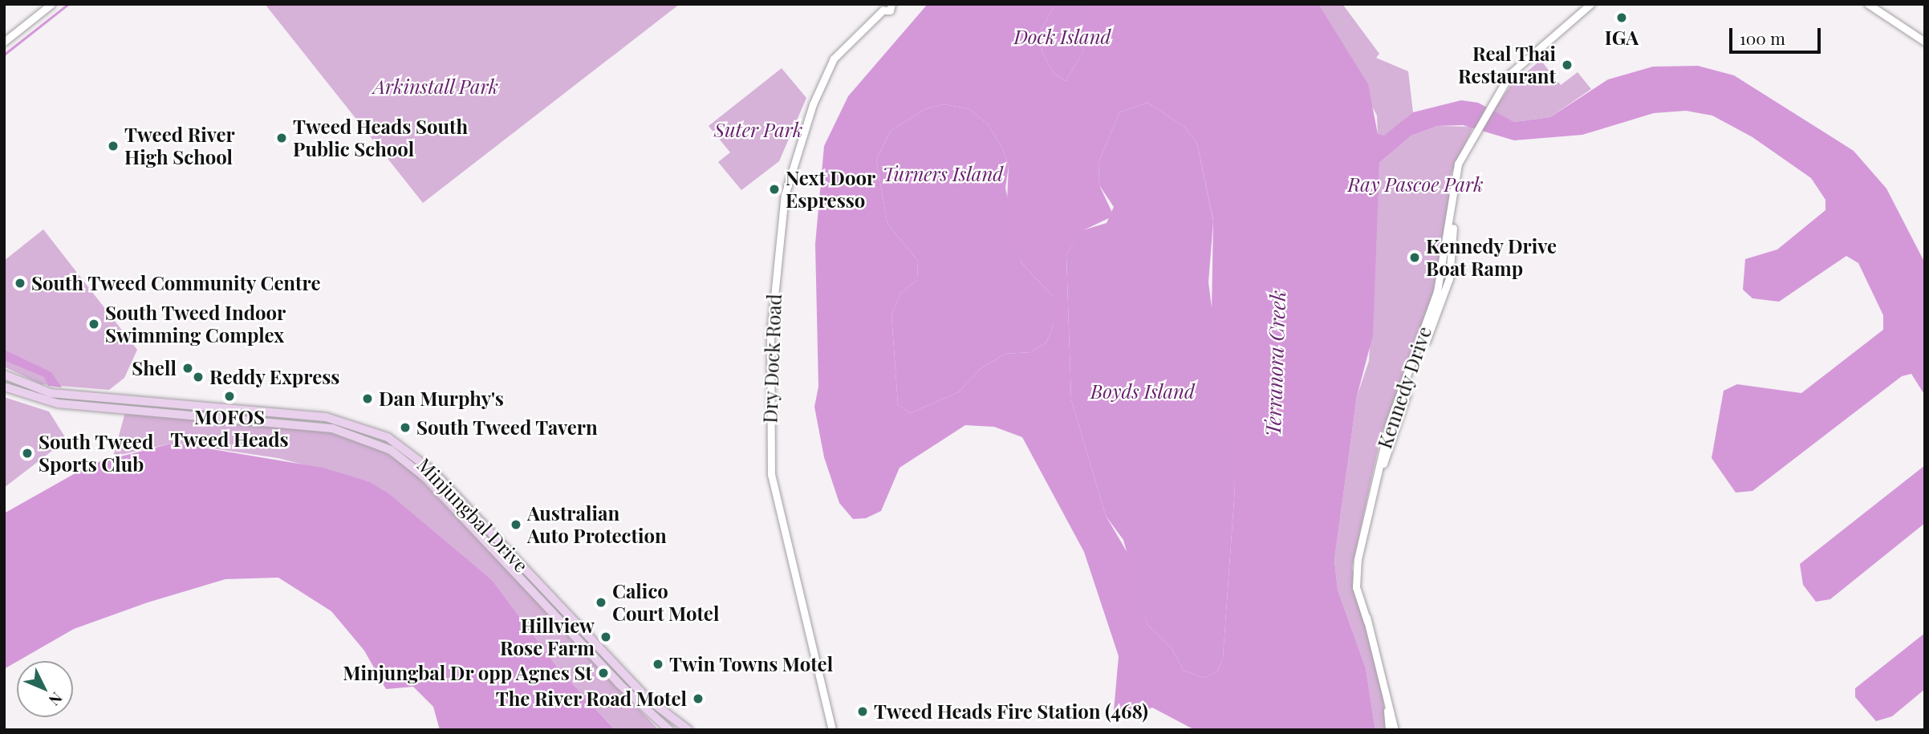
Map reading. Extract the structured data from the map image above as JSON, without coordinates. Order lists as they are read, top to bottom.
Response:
{
  "streets": {
    "main road": ["Minjungbal Drive"],
    "street": ["Dry Dock Road", "Kennedy Drive"]
  },
  "water": ["Terranora Creek"],
  "parks": [
    "Dock Island",
    "Arkinstall Park",
    "Suter Park",
    "Turners Island",
    "Ray Pascoe Park",
    "Boyds Island"
  ],
  "places": [
    "IGA",
    "Real Thai Restaurant",
    "Tweed Heads South Public School",
    "Tweed River High School",
    "Next Door Espresso",
    "Kennedy Drive Boat Ramp",
    "South Tweed Community Centre",
    "South Tweed Indoor Swimming Complex",
    "Shell",
    "Reddy Express",
    "MOFOS Tweed Heads",
    "Dan Murphy's",
    "South Tweed Tavern",
    "South Tweed Sports Club",
    "Australian Auto Protection",
    "Calico Court Motel",
    "Hillview Rose Farm",
    "Twin Towns Motel",
    "Minjungbal Dr opp Agnes St",
    "The River Road Motel",
    "Tweed Heads Fire Station (468)"
  ],
  "scale_bar": "100 m",
  "north": "bottom right"
}
